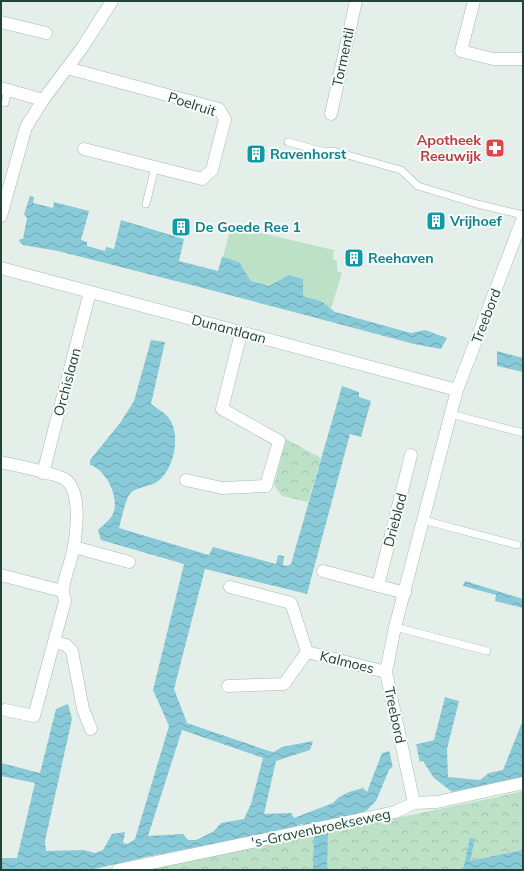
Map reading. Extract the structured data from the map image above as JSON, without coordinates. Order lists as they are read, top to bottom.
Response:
{
  "streets": {
    "street": [
      "Tormentil",
      "Poelruit",
      "Treebord",
      "Dunantlaan",
      "Orchislaan",
      "Drieblad",
      "Kalmoes",
      "'s-Gravenbroekseweg"
    ]
  },
  "crossings": [
    ["Treebord", "Dunantlaan"],
    ["Treebord", "Kalmoes"],
    ["Treebord", "'s-Gravenbroekseweg"],
    ["Dunantlaan", "Orchislaan"]
  ],
  "places": {
    "pharmacy": ["Apotheek Reeuwijk"],
    "building": [
      "Ravenhorst",
      "Vrijhoef",
      "De Goede Ree 1",
      "Reehaven"
    ]
  }
}
